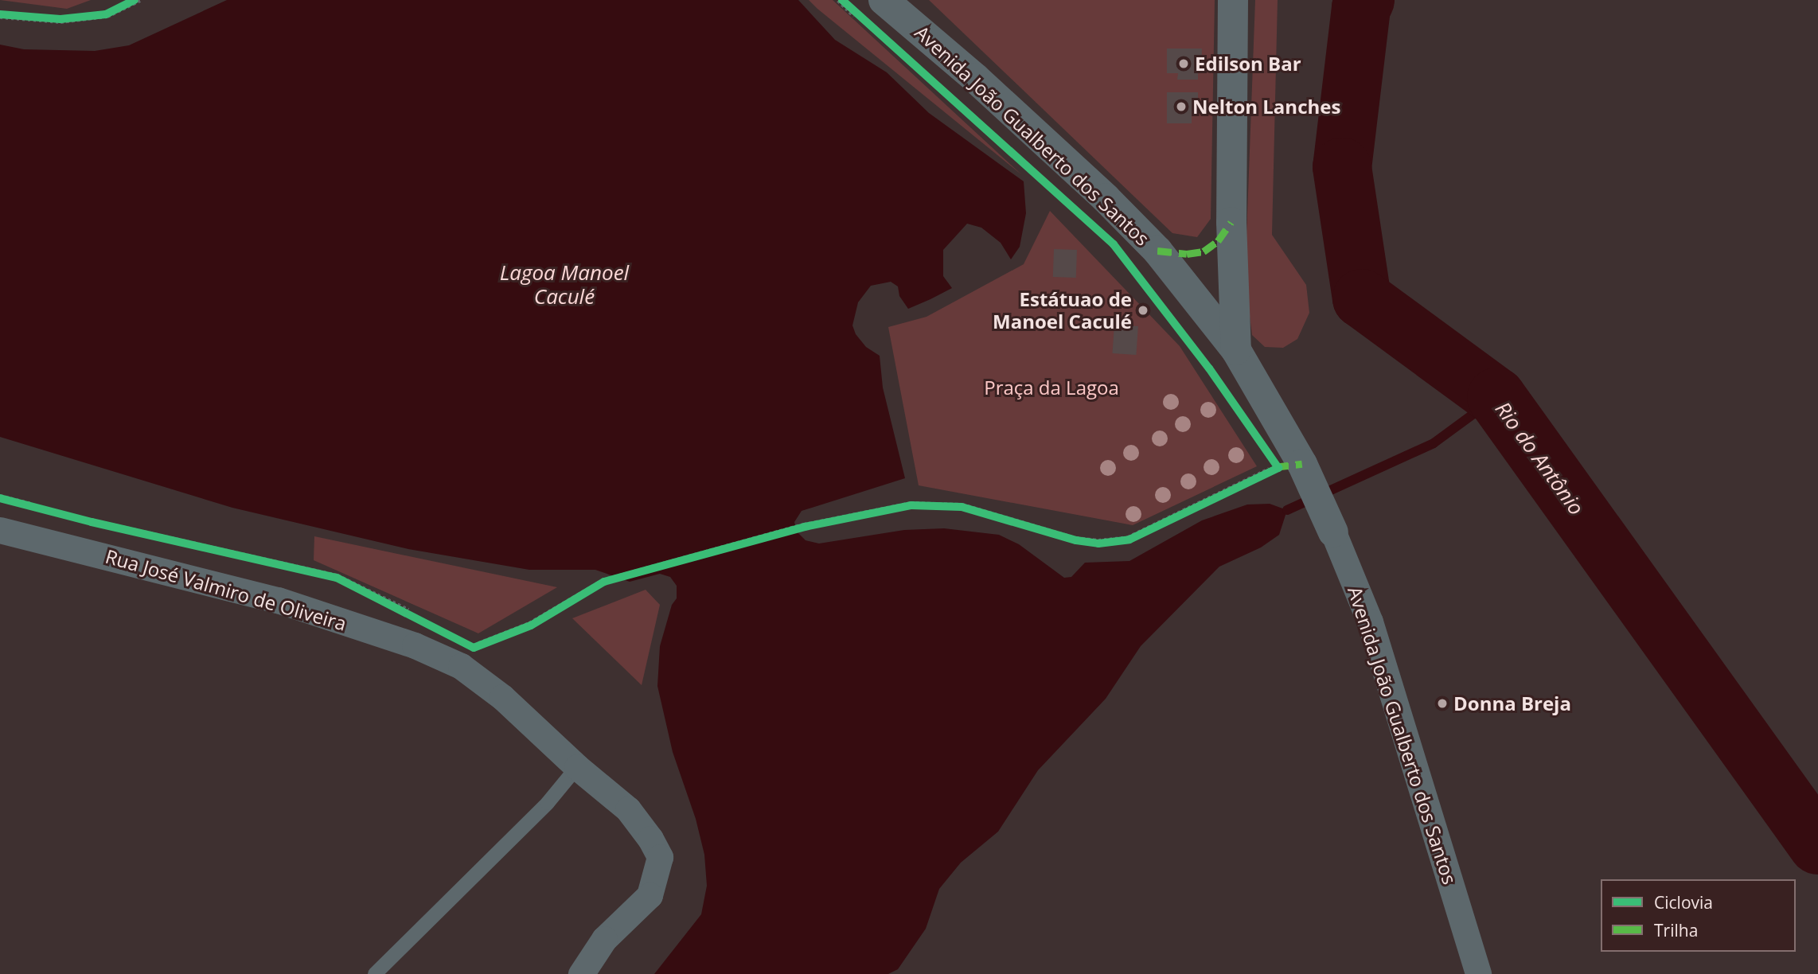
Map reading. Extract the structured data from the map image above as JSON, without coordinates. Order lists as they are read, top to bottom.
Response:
{
  "streets": {
    "street": ["Avenida João Gualberto dos Santos", "Rua José Valmiro de Oliveira"]
  },
  "water": ["Lagoa Manoel Caculé", "Rio do Antônio"],
  "parks": ["Praça da Lagoa"],
  "places": [
    "Edilson Bar",
    "Nelton Lanches",
    "Estátuao de Manoel Caculé",
    "Donna Breja"
  ],
  "legend": ["Ciclovia", "Trilha"]
}
